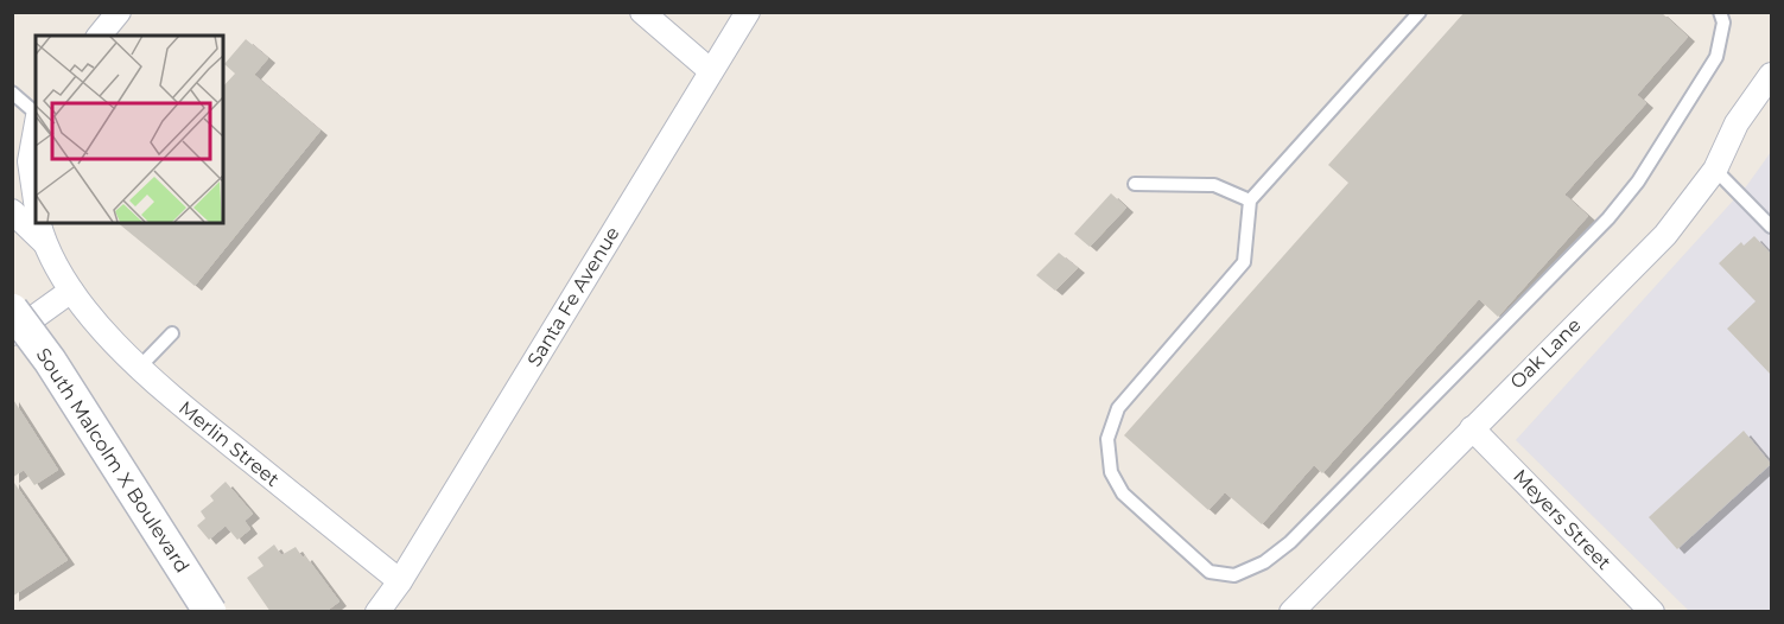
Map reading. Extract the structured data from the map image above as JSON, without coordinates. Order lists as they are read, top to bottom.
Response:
{
  "streets": {
    "street": [
      "Santa Fe Avenue",
      "Oak Lane",
      "Merlin Street",
      "South Malcolm X Boulevard",
      "Meyers Street"
    ]
  },
  "crossings": [
    ["Santa Fe Avenue", "Merlin Street"],
    ["Oak Lane", "Meyers Street"]
  ]
}
